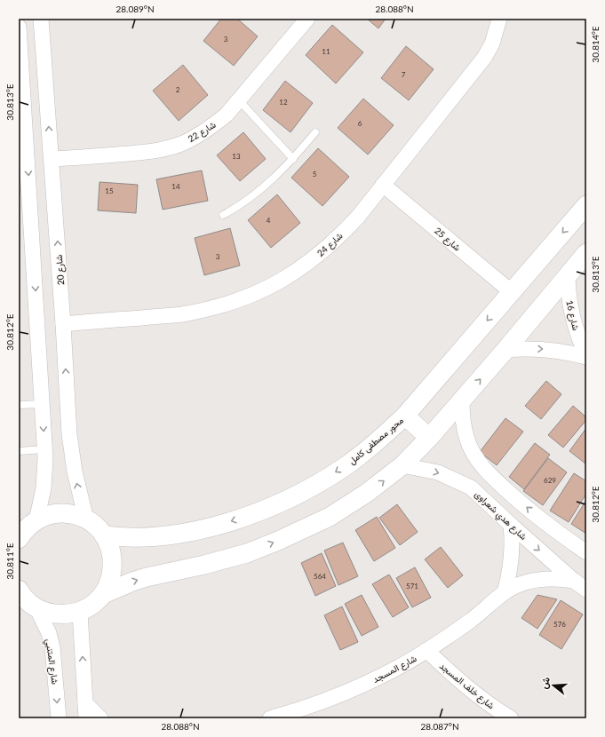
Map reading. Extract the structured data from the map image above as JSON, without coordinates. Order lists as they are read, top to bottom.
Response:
{
  "streets": {
    "street": [
      "شارع 22",
      "شارع 25",
      "شارع 24",
      "شارع 20",
      "شارع 16",
      "محور مصطفى كامل",
      "شارع هدي شعراوى",
      "شارع المتنبي",
      "شارع المسجد",
      "شارع خلف المسجد"
    ]
  },
  "crossings": [
    ["شارع 22", "شارع 20"],
    ["شارع 25", "شارع 24"],
    ["شارع 25", "محور مصطفى كامل"],
    ["شارع 24", "شارع 20"],
    ["شارع هدي شعراوى", "شارع المسجد"],
    ["شارع المسجد", "شارع خلف المسجد"]
  ],
  "one_way": ["شارع 16"],
  "house_numbers": [
    "3",
    "11",
    "7",
    "2",
    "12",
    "6",
    "13",
    "5",
    "14",
    "15",
    "4",
    "3",
    "629",
    "564",
    "571",
    "576"
  ],
  "north": "left",
  "coordinates": [
    "28.089°N",
    "28.088°N",
    "30.814°E",
    "30.813°E",
    "30.812°E",
    "30.811°E",
    "28.087°N"
  ]
}
